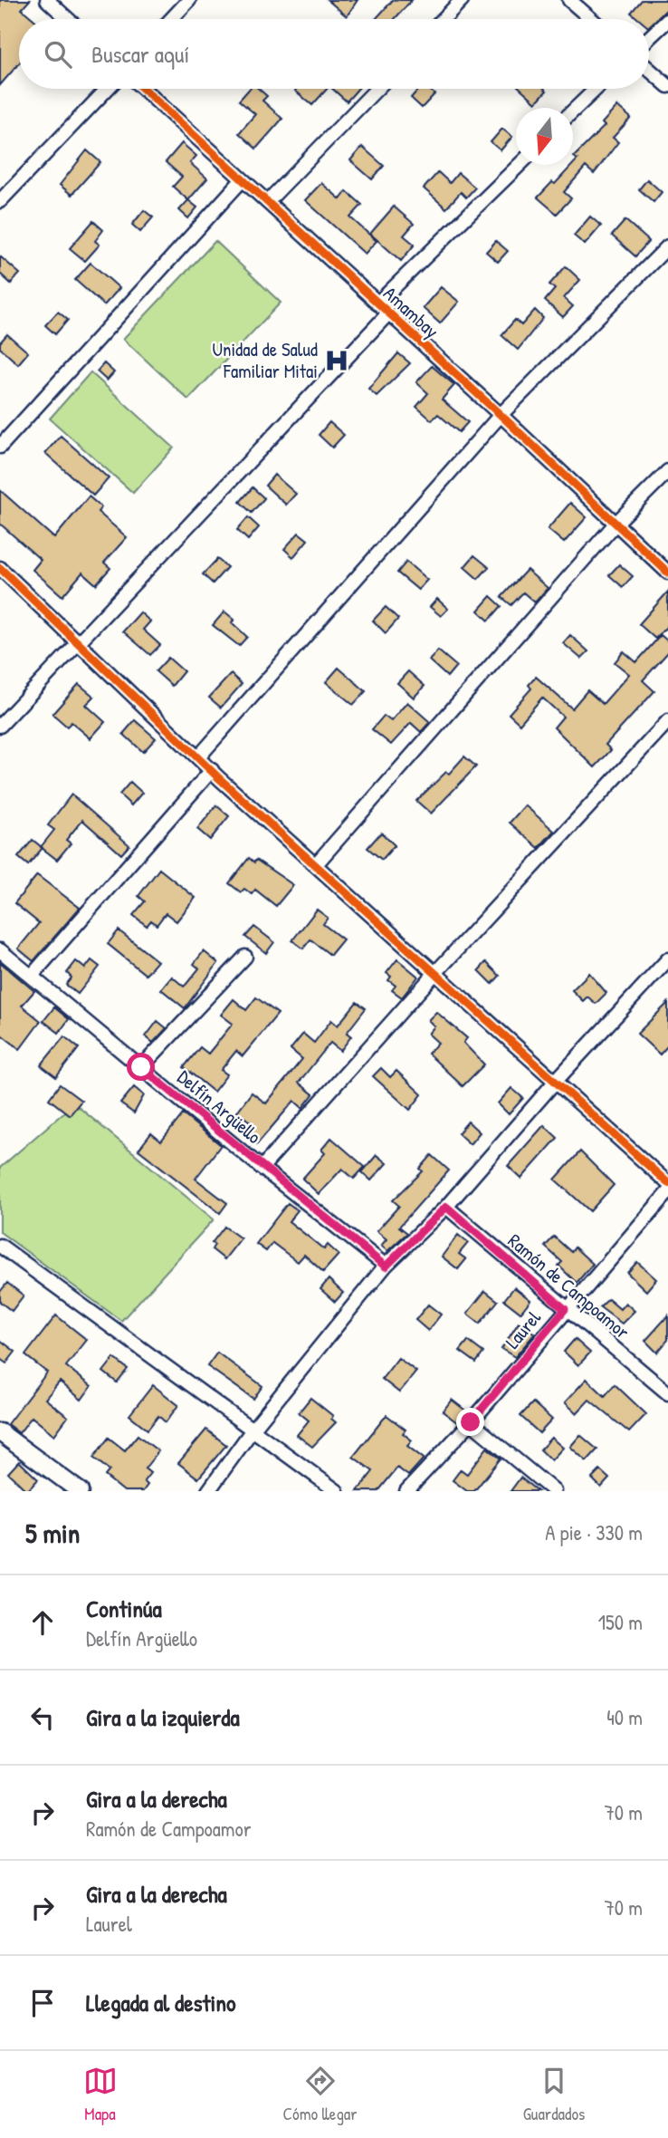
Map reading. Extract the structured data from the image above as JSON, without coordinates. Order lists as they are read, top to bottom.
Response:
{
  "streets": {
    "street": [
      "Amambay",
      "Delfín Argüello",
      "Ramón de Campoamor",
      "Laurel"
    ]
  },
  "crossings": [
    ["Ramón de Campoamor", "Laurel"]
  ],
  "places": {
    "hospital": ["Unidad de Salud Familiar Mitai"]
  },
  "north": "bottom",
  "page": {
    "search": "Buscar aquí",
    "heading": ["5 min", "A pie · 330 m"],
    "list": [
      ["Continúa", "Delfín Argüello", "150 m"],
      ["Gira a la izquierda", "40 m"],
      ["Gira a la derecha", "Ramón de Campoamor", "70 m"],
      ["Gira a la derecha", "Laurel", "70 m"],
      "Llegada al destino"
    ],
    "nav": ["Mapa", "Cómo llegar", "Guardados"]
  }
}
